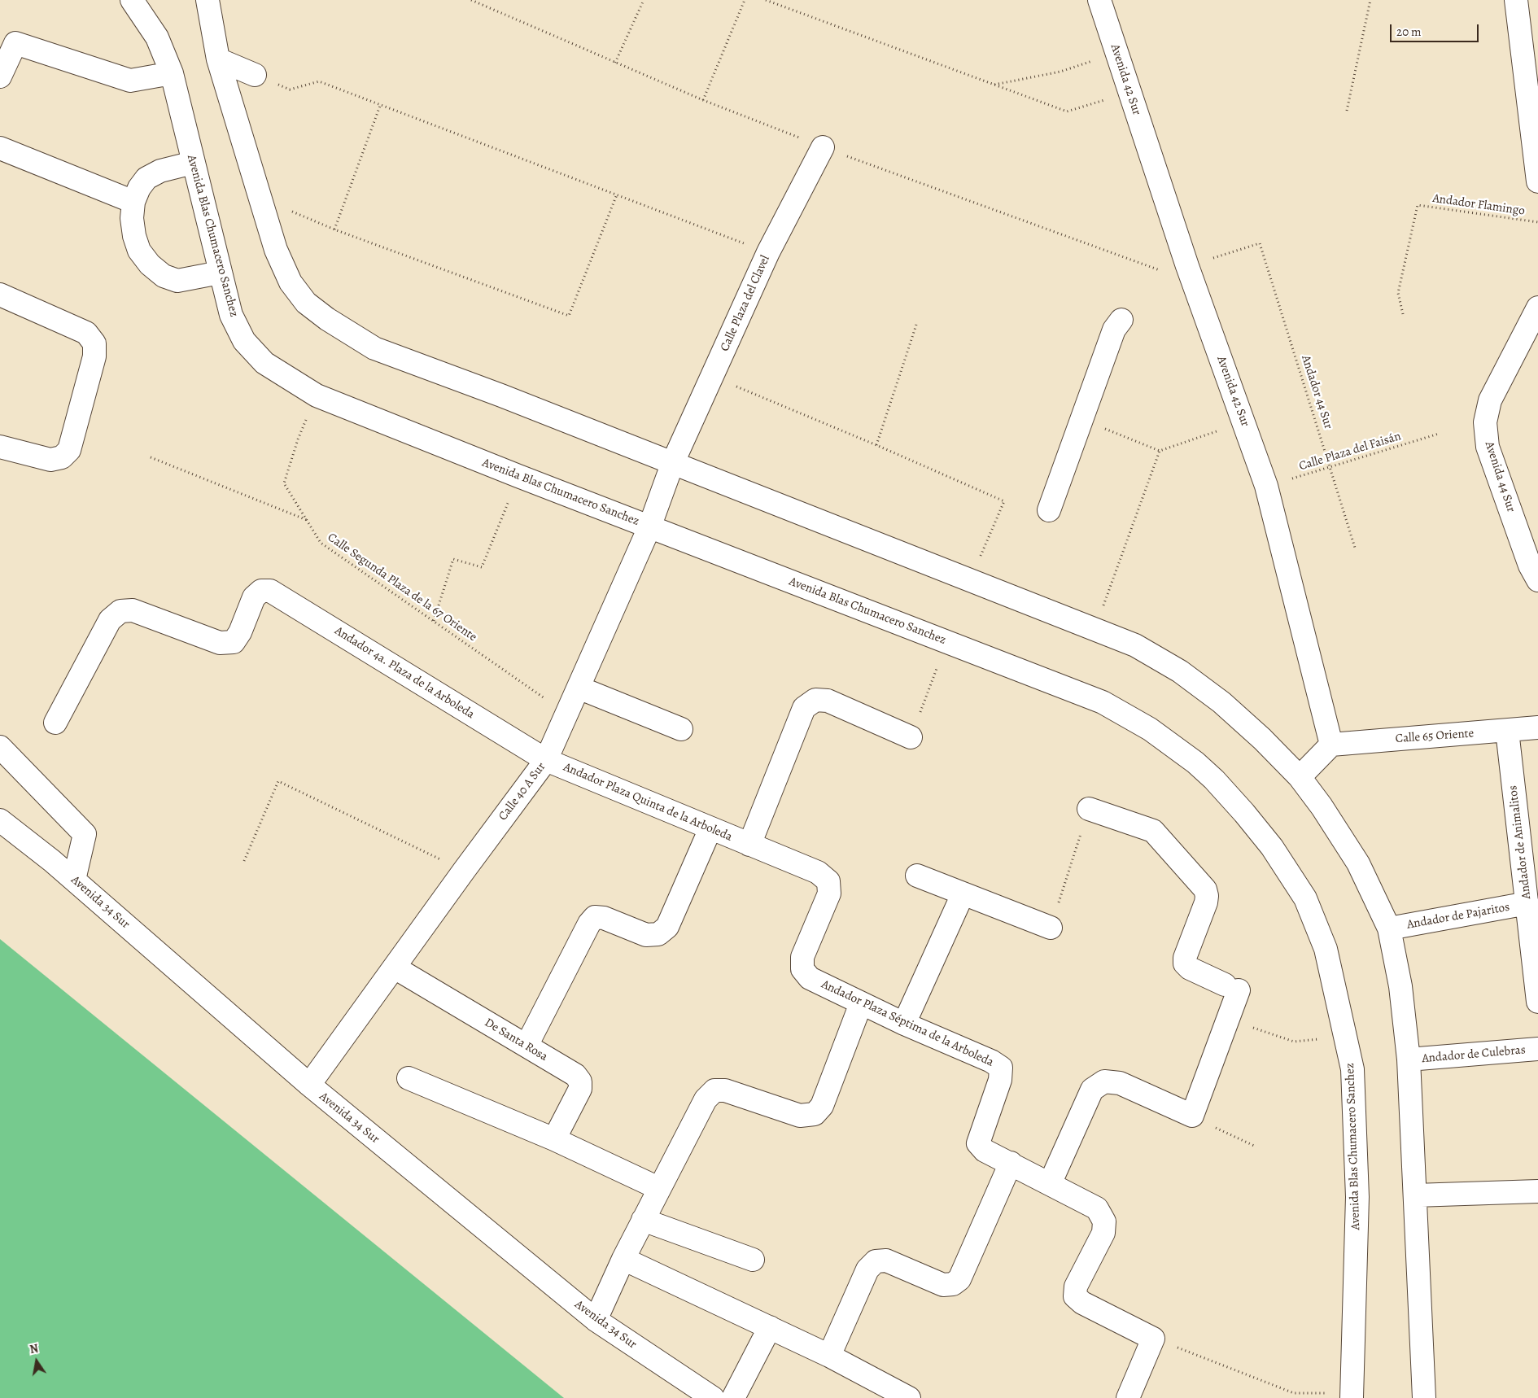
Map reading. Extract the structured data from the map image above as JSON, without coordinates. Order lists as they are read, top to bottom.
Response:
{
  "streets": {
    "street": [
      "Avenida 42 Sur",
      "Avenida Blas Chumacero Sanchez",
      "Calle Plaza del Clavel",
      "Avenida 44 Sur",
      "Andador 4a. Plaza de la Arboleda",
      "Calle 65 Oriente",
      "Calle 40 A Sur",
      "Andador Plaza Quinta de la Arboleda",
      "Andador de Animalitos",
      "Avenida 34 Sur",
      "Andador de Pajaritos",
      "Andador Plaza Séptima de la Arboleda",
      "De Santa Rosa",
      "Andador de Culebras"
    ],
    "path": [
      "Andador Flamingo",
      "Andador 44 Sur",
      "Calle Plaza del Faisán",
      "Calle Segunda Plaza de la 67 Oriente"
    ]
  },
  "crossings": [
    ["Avenida 42 Sur", "Andador 44 Sur"],
    ["Avenida 42 Sur", "Calle Plaza del Faisán"],
    ["Avenida 42 Sur", "Calle 65 Oriente"],
    ["Avenida Blas Chumacero Sanchez", "Calle Segunda Plaza de la 67 Oriente"],
    ["Avenida Blas Chumacero Sanchez", "Calle 40 A Sur"],
    ["Calle Plaza del Clavel", "Calle 40 A Sur"],
    ["Andador 44 Sur", "Calle Plaza del Faisán"],
    ["Calle Segunda Plaza de la 67 Oriente", "Calle 40 A Sur"],
    ["Andador 4a. Plaza de la Arboleda", "Calle 40 A Sur"],
    ["Andador 4a. Plaza de la Arboleda", "Andador Plaza Quinta de la Arboleda"],
    ["Calle 65 Oriente", "Andador de Animalitos"],
    ["Calle 40 A Sur", "Andador Plaza Quinta de la Arboleda"],
    ["Calle 40 A Sur", "Avenida 34 Sur"],
    ["Calle 40 A Sur", "De Santa Rosa"],
    ["Andador Plaza Quinta de la Arboleda", "Andador Plaza Séptima de la Arboleda"],
    ["Andador de Animalitos", "Andador de Pajaritos"]
  ],
  "scale_bar": "20 m",
  "north": "top"
}
